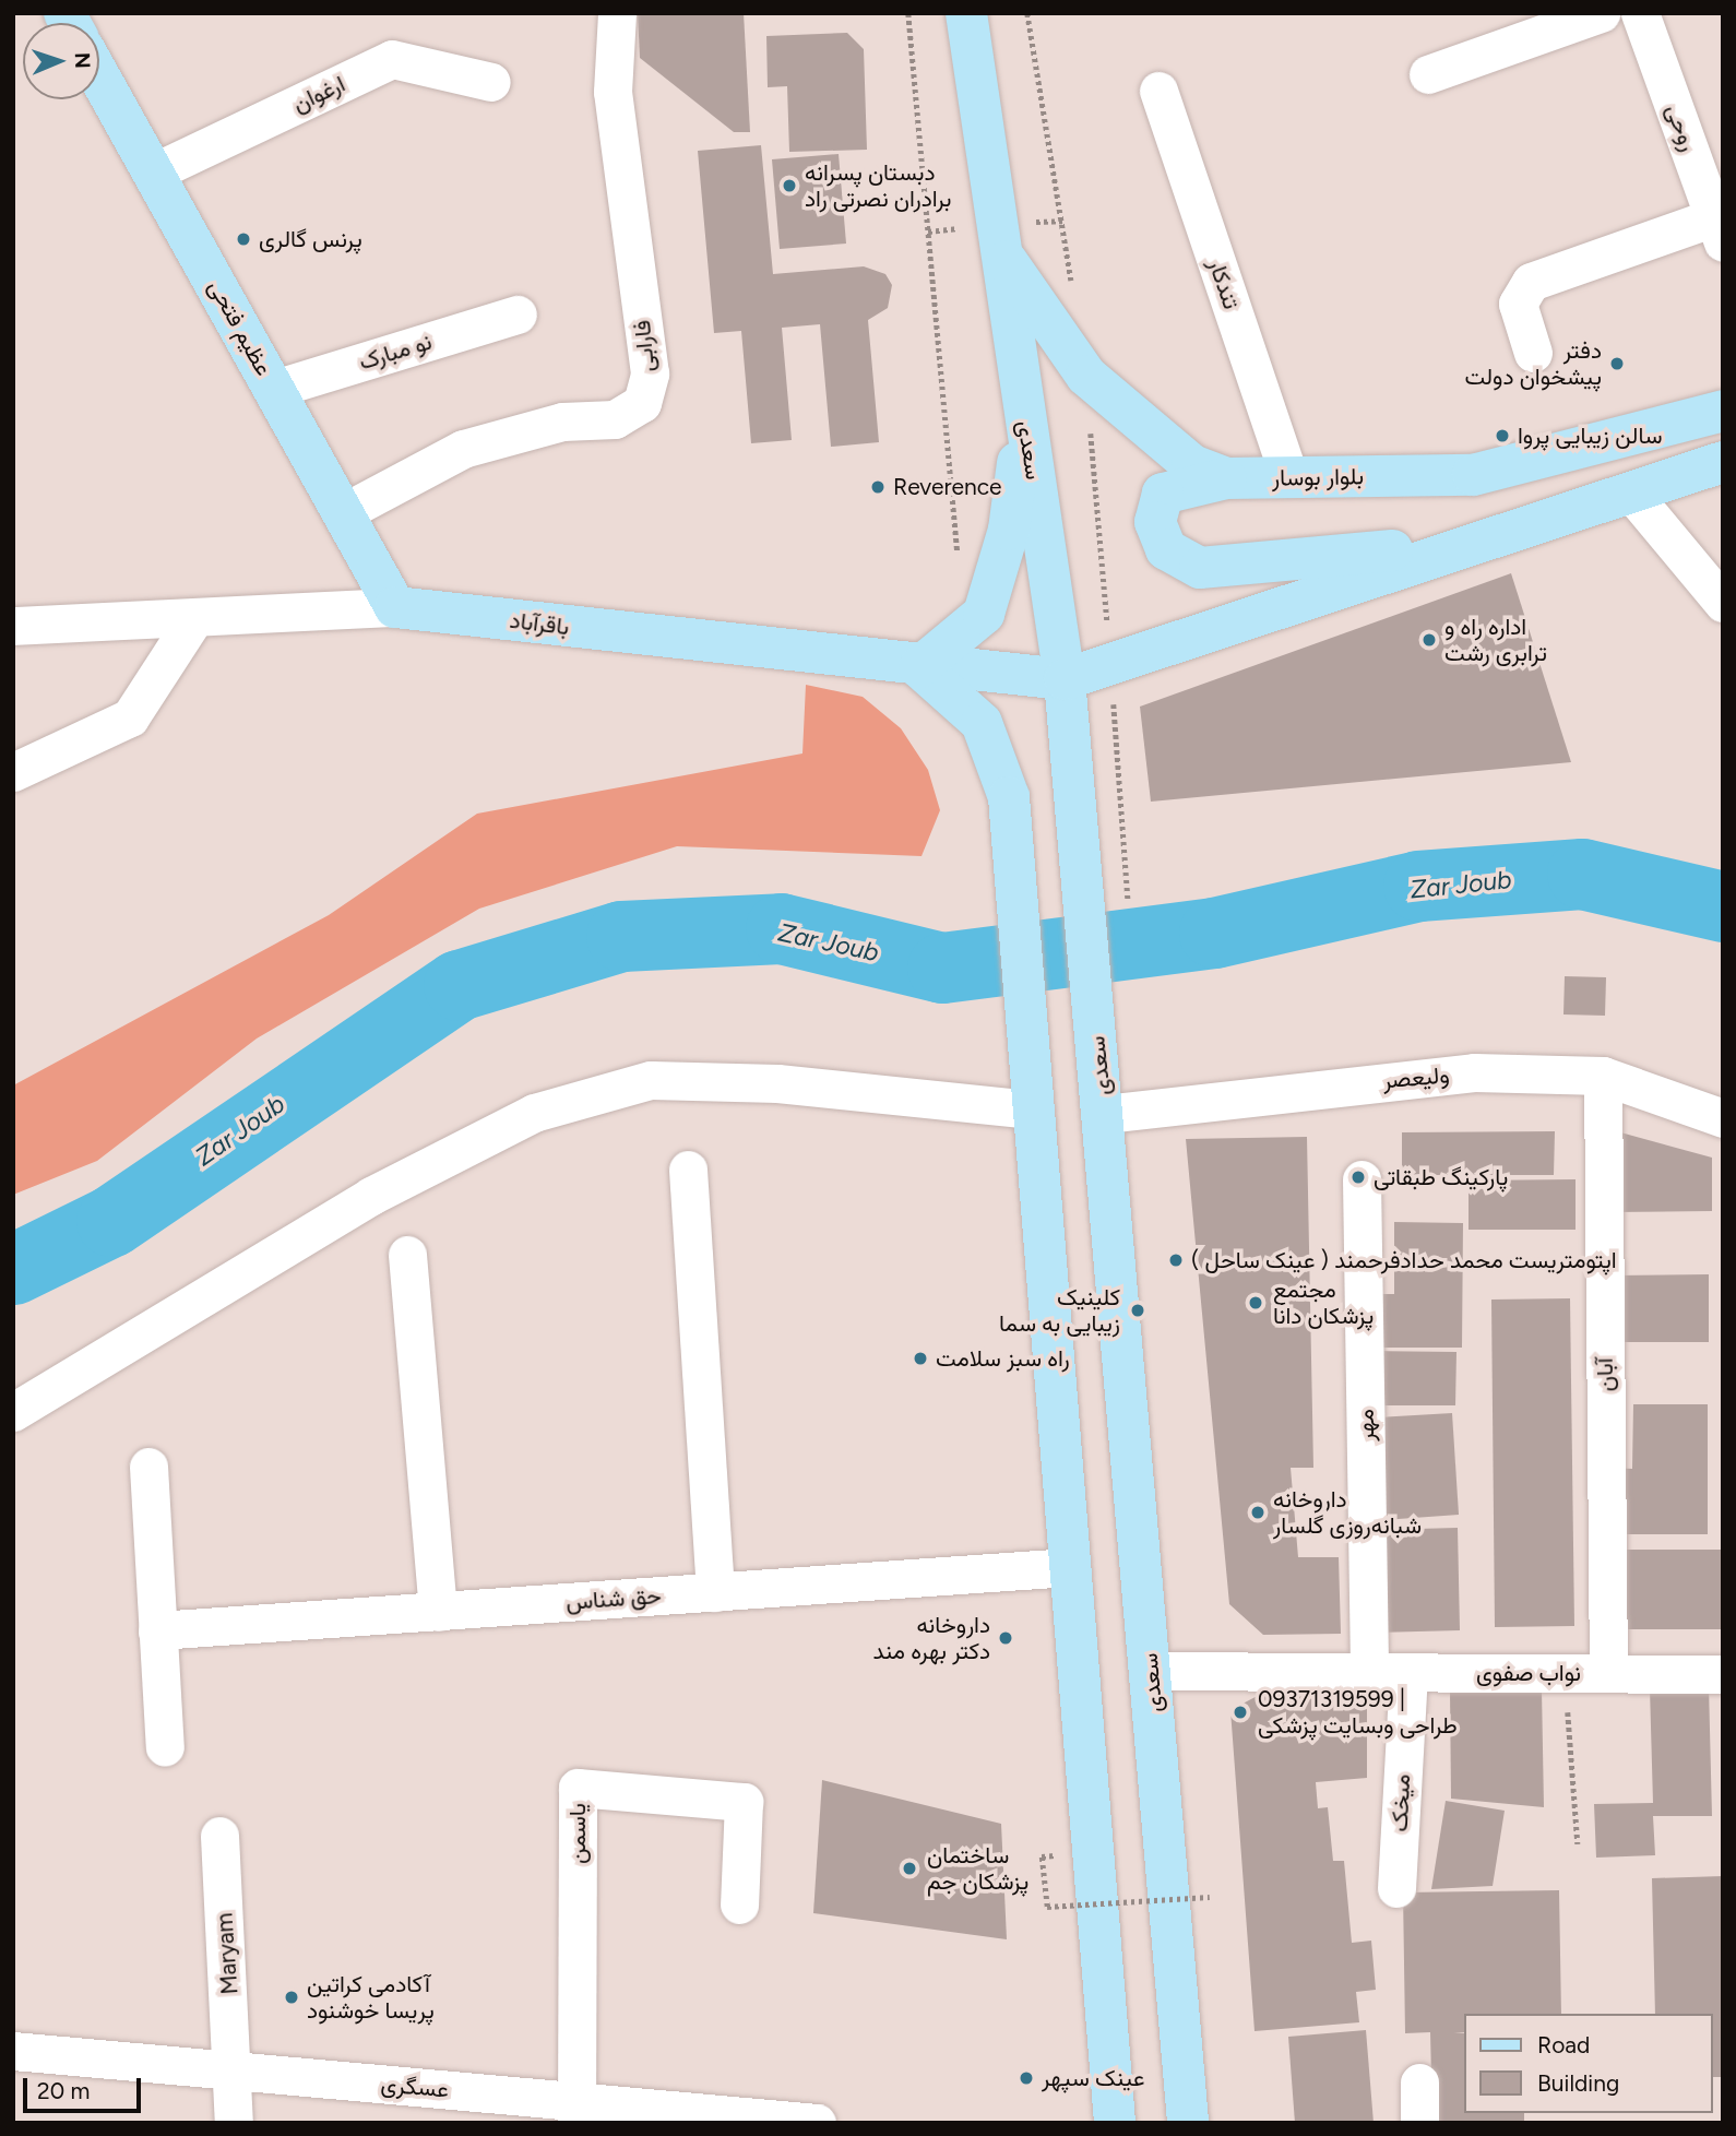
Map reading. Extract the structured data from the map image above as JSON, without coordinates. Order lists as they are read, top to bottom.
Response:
{
  "streets": {
    "main road": [
      "عظیم فتحی",
      "سعدی",
      "بلوار بوسار",
      "باقرآباد"
    ],
    "street": [
      "ارغوان",
      "روحی",
      "تندکار",
      "فارابی",
      "نو مبارک",
      "ولیعصر",
      "آبان",
      "مهر",
      "حق شناس",
      "نواب صفوی",
      "میخک",
      "یاسمن",
      "Maryam",
      "عسگری"
    ]
  },
  "crossings": [
    ["ارغوان", "عظیم فتحی"],
    ["تندکار", "بلوار بوسار"],
    ["عظیم فتحی", "فارابی"],
    ["عظیم فتحی", "نو مبارک"],
    ["عظیم فتحی", "باقرآباد"],
    ["سعدی", "بلوار بوسار"],
    ["سعدی", "باقرآباد"],
    ["سعدی", "ولیعصر"],
    ["سعدی", "نواب صفوی"],
    ["ولیعصر", "آبان"],
    ["آبان", "نواب صفوی"],
    ["مهر", "نواب صفوی"],
    ["نواب صفوی", "میخک"],
    ["یاسمن", "عسگری"],
    ["Maryam", "عسگری"]
  ],
  "water": ["Zar Joub"],
  "places": [
    "دبستان پسرانه برادران نصرتی راد",
    "پرنس گالری",
    "دفتر پیشخوان دولت",
    "سالن زیبایی پروا",
    "Reverence",
    "اداره راه و ترابری رشت",
    "پارکینگ طبقاتی",
    "اپتومتریست محمد حدادفرحمند ( عینک ساحل )",
    "مجتمع پزشکان دانا",
    "کلینیک زیبایی به سما",
    "راه سبز سلامت",
    "داروخانه شبانه‌روزی گلسار",
    "داروخانه دکتر بهره مند",
    "09371319599 | طراحی وبسایت پزشکی",
    "ساختمان پزشکان جم",
    "آکادمی کراتین پریسا خوشنود",
    "عینک سپهر"
  ],
  "legend": ["Road", "Building"],
  "scale_bar": "20 m",
  "north": "right"
}
